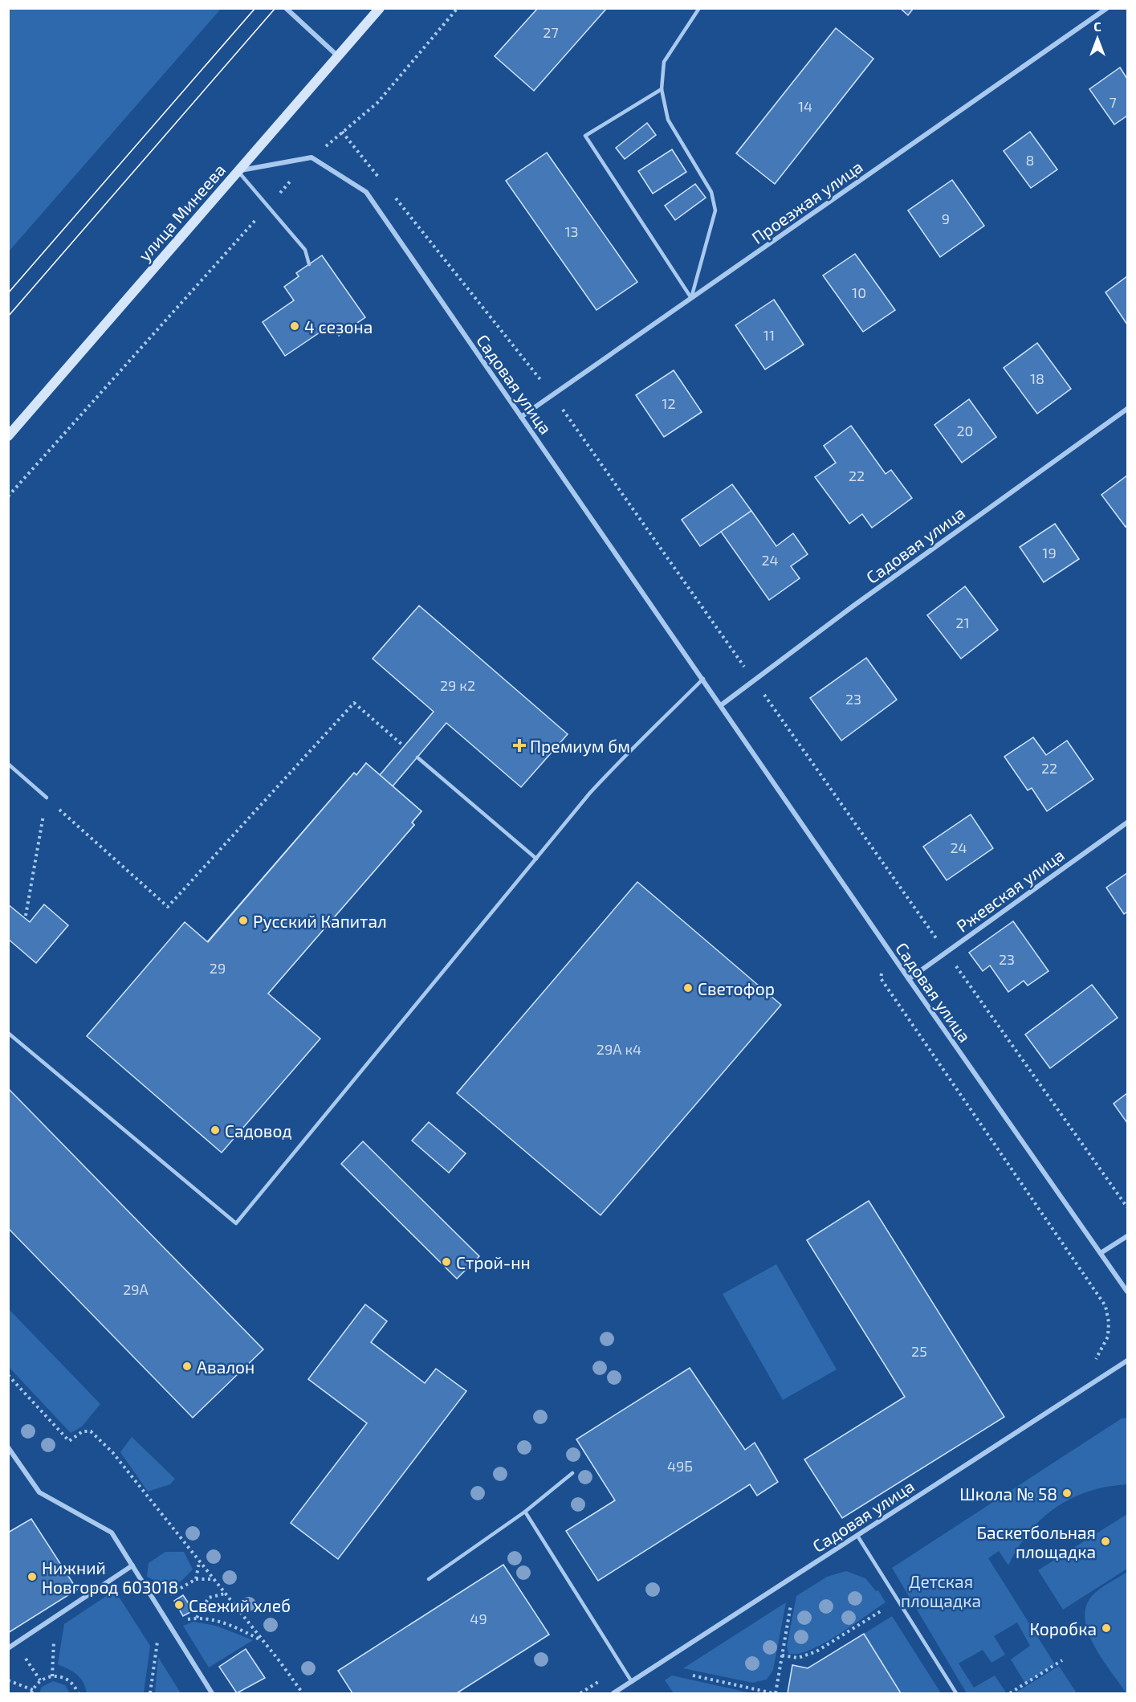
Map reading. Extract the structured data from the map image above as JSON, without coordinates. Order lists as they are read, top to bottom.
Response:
{
  "streets": {
    "main road": ["улица Минеева"],
    "street": ["Проезжая улица", "Садовая улица", "Ржевская улица"]
  },
  "crossings": [
    ["Проезжая улица", "Садовая улица"],
    ["Садовая улица", "Ржевская улица"]
  ],
  "parks": ["Детская площадка"],
  "places": {
    "other": [
      "4 сезона",
      "Русский Капитал",
      "Светофор",
      "Садовод",
      "Строй-нн",
      "Авалон",
      "Школа № 58",
      "Баскетбольная площадка",
      "Нижний Новгород 603018",
      "Свежий хлеб",
      "Коробка"
    ],
    "health": ["Премиум бм"]
  },
  "house_numbers": [
    "27",
    "7",
    "14",
    "8",
    "9",
    "13",
    "10",
    "11",
    "18",
    "12",
    "20",
    "22",
    "19",
    "24",
    "21",
    "29 к2",
    "23",
    "22",
    "24",
    "23",
    "29",
    "29А к4",
    "29А",
    "25",
    "49Б",
    "49"
  ],
  "north": "top"
}
